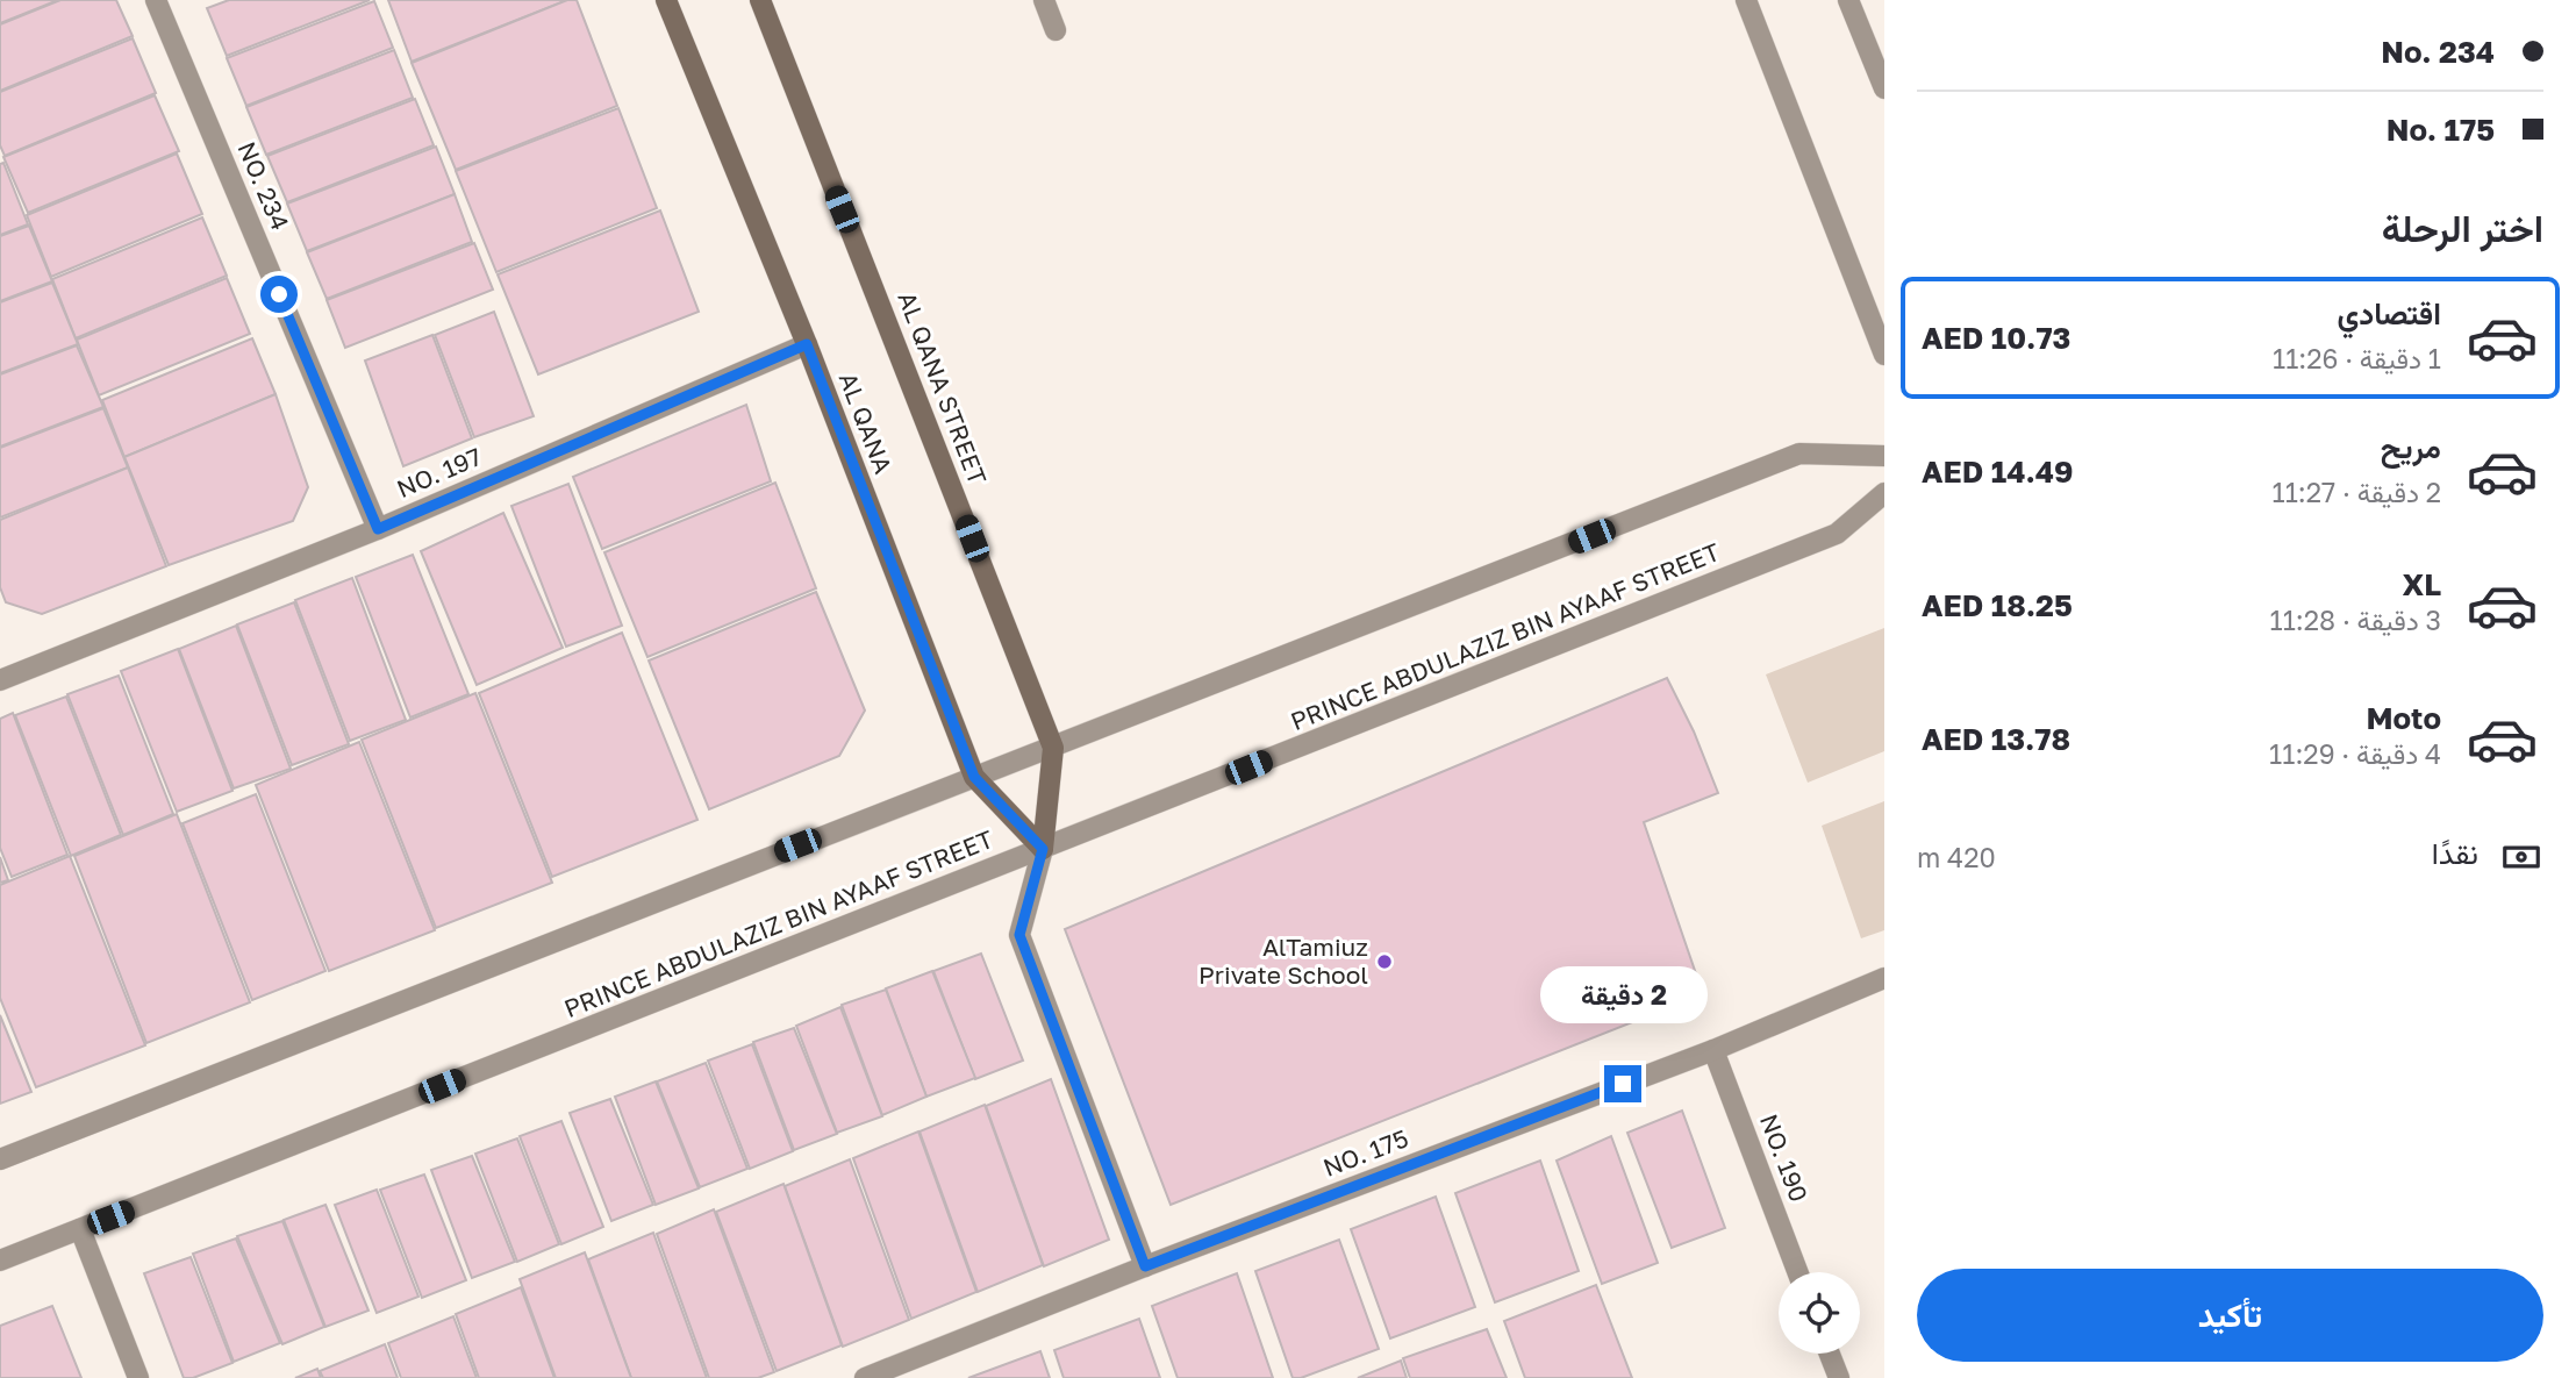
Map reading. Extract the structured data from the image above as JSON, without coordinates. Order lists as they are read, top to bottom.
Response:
{
  "streets": {
    "street": [
      "NO. 234",
      "AL QANA STREET",
      "AL QANA",
      "NO. 197",
      "PRINCE ABDULAZIZ BIN AYAAF STREET",
      "NO. 175",
      "NO. 190"
    ]
  },
  "crossings": [
    ["NO. 234", "NO. 197"],
    ["AL QANA STREET", "AL QANA"],
    ["AL QANA STREET", "PRINCE ABDULAZIZ BIN AYAAF STREET"],
    ["AL QANA", "NO. 197"],
    ["AL QANA", "PRINCE ABDULAZIZ BIN AYAAF STREET"],
    ["NO. 175", "NO. 190"]
  ],
  "places": ["AlTamiuz Private School"],
  "page": {
    "banner": ["No. 234", "No. 175"],
    "heading": "اختر الرحلة",
    "list": [
      {
        "name": "اقتصادي",
        "note": "1 دقيقة · 11:26",
        "value": "AED 10.73"
      },
      {
        "name": "مريح",
        "note": "2 دقيقة · 11:27",
        "value": "AED 14.49"
      },
      {
        "name": "XL",
        "note": "3 دقيقة · 11:28",
        "value": "AED 18.25"
      },
      {
        "name": "Moto",
        "note": "4 دقيقة · 11:29",
        "value": "AED 13.78"
      }
    ],
    "pay": ["نقدًا", "420 m"],
    "bubble": "2 دقيقة",
    "buttons": "تأكيد"
  }
}
